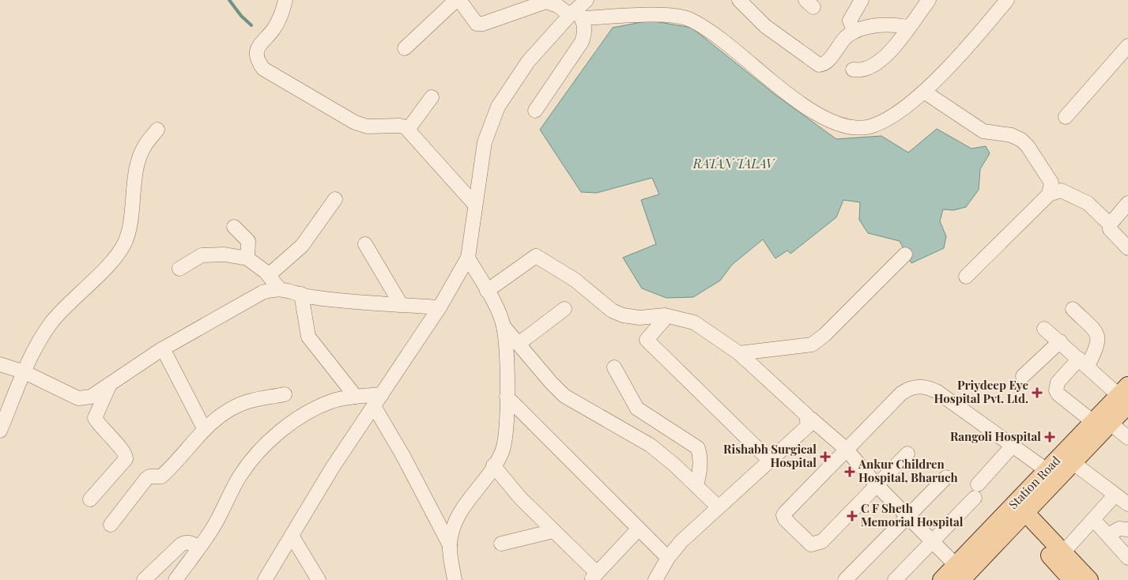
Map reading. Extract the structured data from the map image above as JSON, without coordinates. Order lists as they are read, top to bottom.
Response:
{
  "streets": {
    "main road": ["Station Road"]
  },
  "water": ["RATAN TALAV"],
  "places": {
    "health": [
      "Priydeep Eye Hospital Pvt. Ltd.",
      "Rangoli Hospital",
      "Rishabh Surgical Hospital",
      "Ankur Children Hospital, Bharuch",
      "C F Sheth Memorial Hospital"
    ]
  }
}
